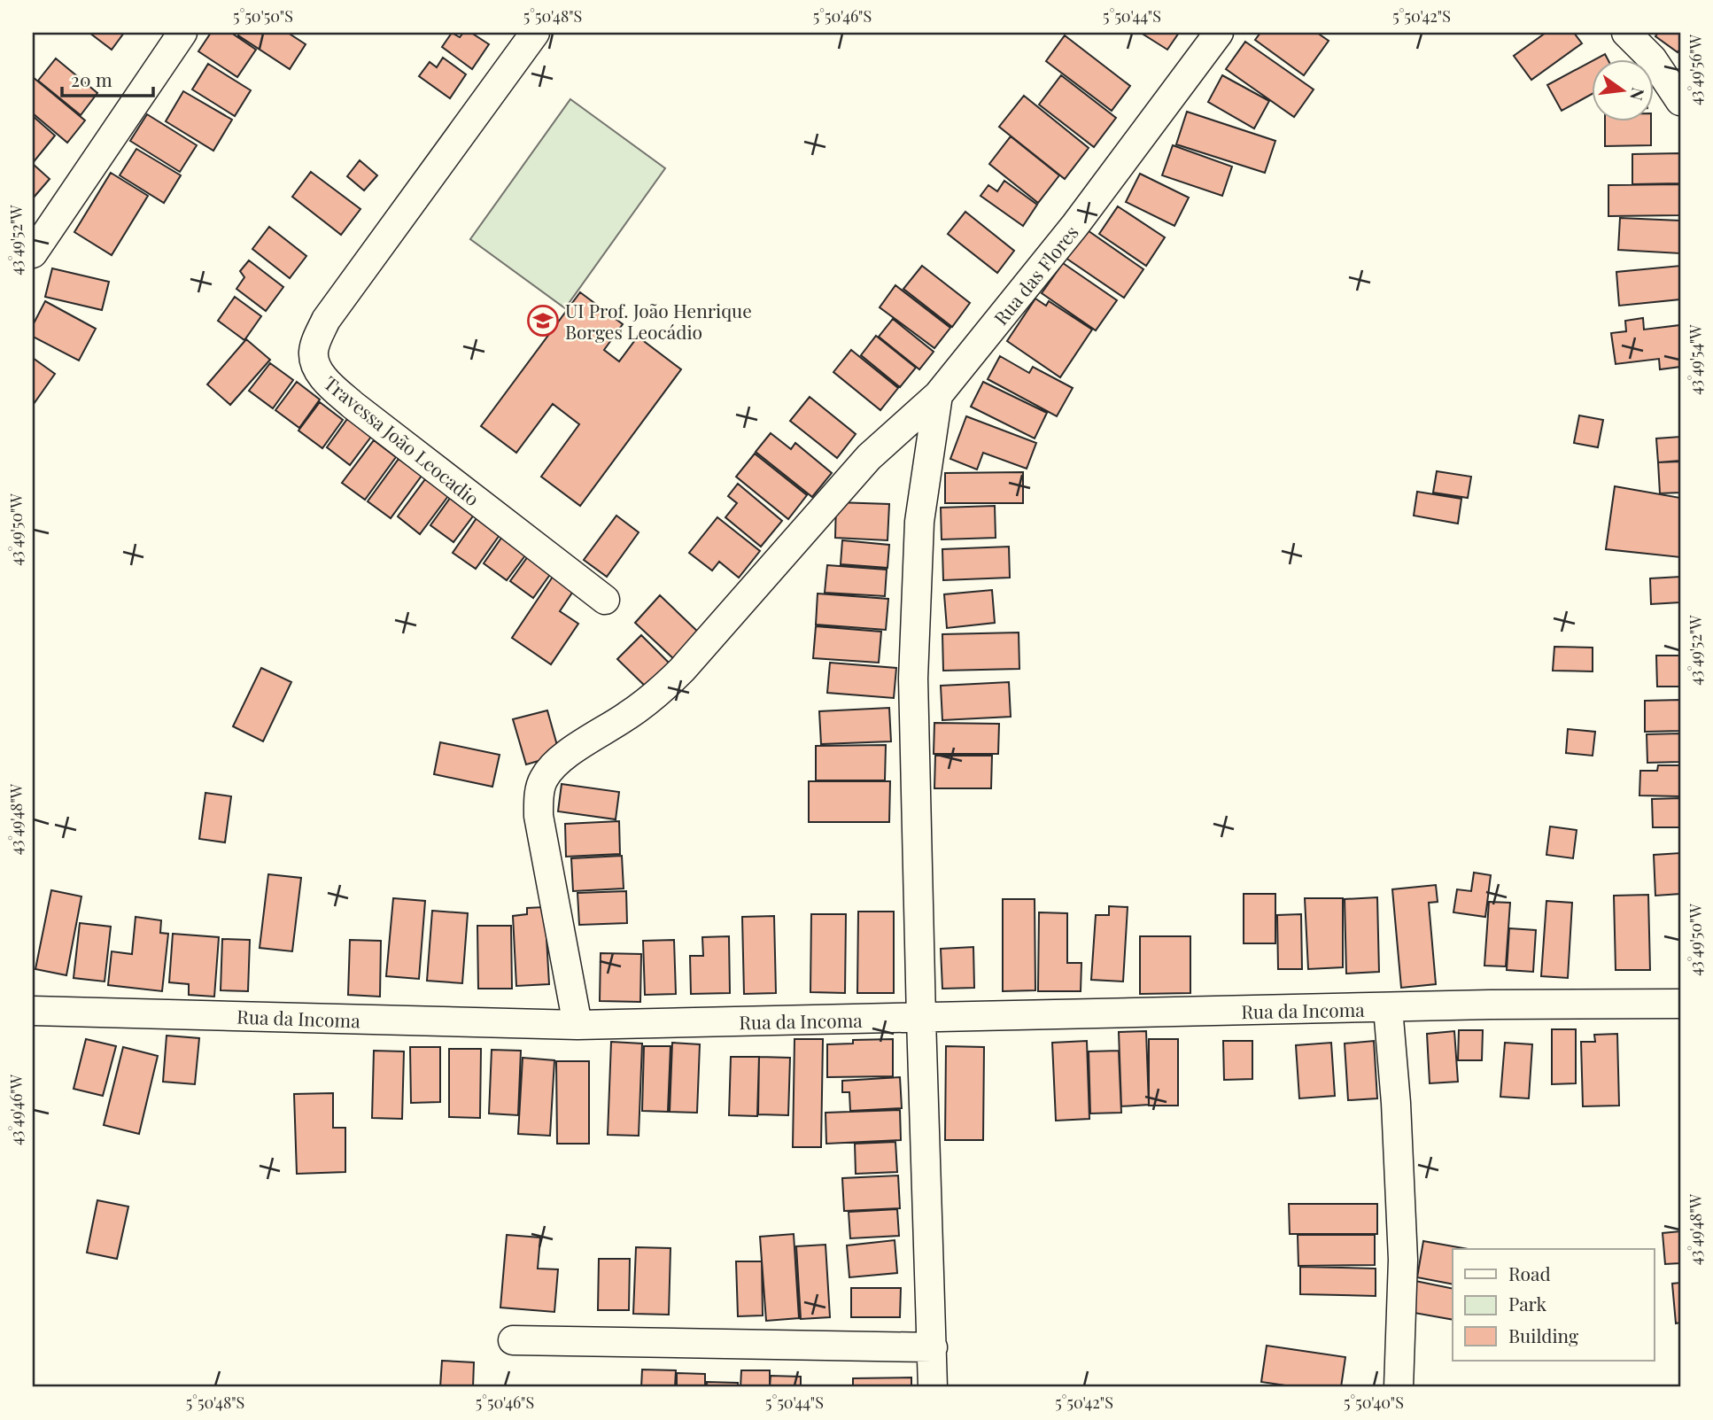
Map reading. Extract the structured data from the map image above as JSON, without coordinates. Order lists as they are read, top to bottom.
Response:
{
  "streets": {
    "street": ["Rua das Flores", "Travessa João Leocadio", "Rua da Incoma"]
  },
  "crossings": [
    ["Rua das Flores", "Rua da Incoma"]
  ],
  "places": {
    "school or university": ["UI Prof. João Henrique Borges Leocádio"]
  },
  "legend": ["Road", "Park", "Building"],
  "scale_bar": "20 m",
  "north": "right",
  "coordinates": [
    "5°50'50\"S",
    "5°50'48\"S",
    "5°50'46\"S",
    "5°50'44\"S",
    "5°50'42\"S",
    "43°49'56\"W",
    "43°49'52\"W",
    "43°49'54\"W",
    "43°49'50\"W",
    "43°49'48\"W",
    "43°49'46\"W",
    "5°50'40\"S"
  ]
}
